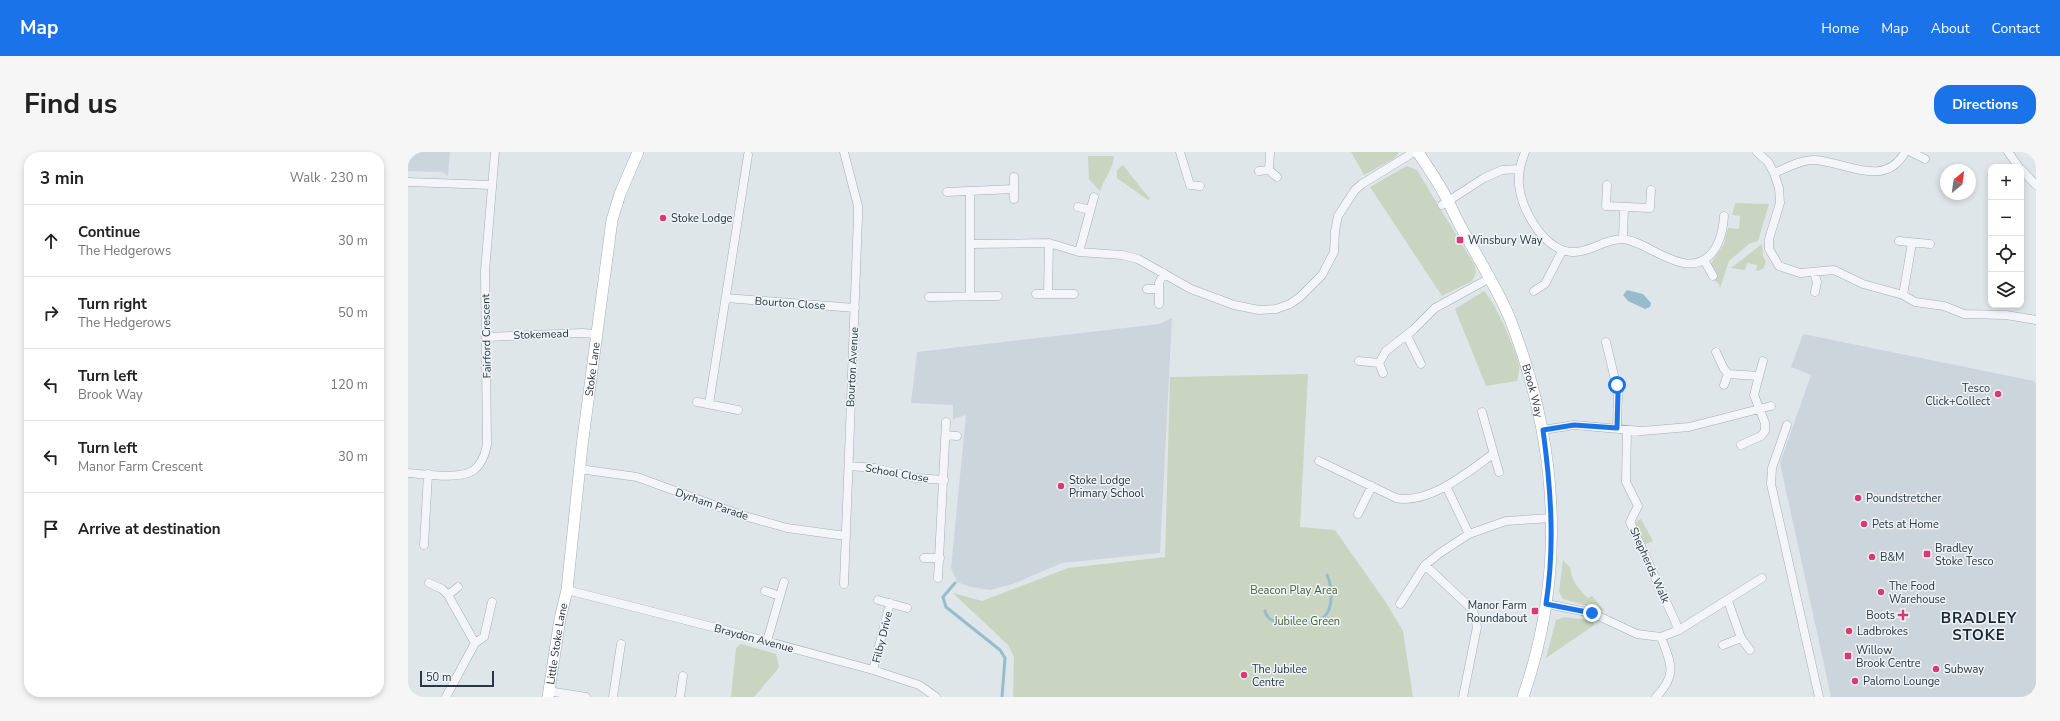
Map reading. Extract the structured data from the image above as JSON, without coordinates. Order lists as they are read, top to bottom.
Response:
{
  "streets": {
    "street": [
      "Bourton Close",
      "Stokemead",
      "Fairford Crescent",
      "Bourton Avenue",
      "Stoke Lane",
      "Brook Way",
      "School Close",
      "Dyrham Parade",
      "Shepherds Walk",
      "Filby Drive",
      "Braydon Avenue",
      "Little Stoke Lane"
    ]
  },
  "crossings": [
    ["Bourton Close", "Bourton Avenue"],
    ["Stokemead", "Fairford Crescent"],
    ["Stokemead", "Stoke Lane"],
    ["Bourton Avenue", "School Close"],
    ["Bourton Avenue", "Dyrham Parade"],
    ["Stoke Lane", "Dyrham Parade"],
    ["Stoke Lane", "Braydon Avenue"],
    ["Stoke Lane", "Little Stoke Lane"],
    ["Filby Drive", "Braydon Avenue"],
    ["Braydon Avenue", "Little Stoke Lane"]
  ],
  "districts": ["BRADLEY STOKE"],
  "parks": ["Beacon Play Area", "Jubilee Green"],
  "places": {
    "other": [
      "Stoke Lodge",
      "Tesco Click+Collect",
      "Stoke Lodge Primary School",
      "Poundstretcher",
      "Pets at Home",
      "B&M",
      "The Food Warehouse",
      "Ladbrokes",
      "Subway",
      "The Jubilee Centre",
      "Palomo Lounge"
    ],
    "transit": [
      "Winsbury Way",
      "Bradley Stoke Tesco",
      "Manor Farm Roundabout",
      "Willow Brook Centre"
    ],
    "health": ["Boots"]
  },
  "scale_bar": "50 m",
  "north": "top right",
  "page": {
    "header": "Map",
    "nav": [
      "Home",
      "Map",
      "About",
      "Contact"
    ],
    "title": "Find us",
    "buttons": "Directions",
    "heading": ["3 min", "Walk · 230 m"],
    "map_buttons": ["+", "−"],
    "list": [
      ["Continue", "The Hedgerows", "30 m"],
      ["Turn right", "The Hedgerows", "50 m"],
      ["Turn left", "Brook Way", "120 m"],
      ["Turn left", "Manor Farm Crescent", "30 m"],
      "Arrive at destination"
    ],
    "scale": "50 m"
  }
}
